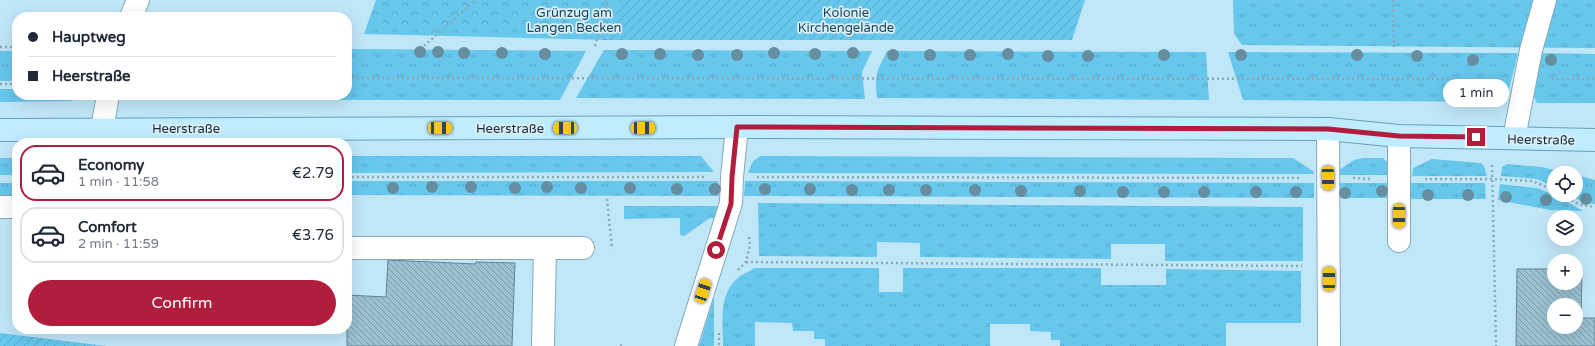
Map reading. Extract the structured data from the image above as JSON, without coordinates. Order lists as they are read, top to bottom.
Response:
{
  "streets": {
    "main road": ["Heerstraße"]
  },
  "parks": ["Grünzug am Langen Becken", "Kolonie Kirchengelände"],
  "page": {
    "banner": ["Hauptweg", "Heerstraße"],
    "bubble": "1 min",
    "list": [
      {
        "name": "Economy",
        "note": "1 min · 11:58",
        "value": "€2.79"
      },
      {
        "name": "Comfort",
        "note": "2 min · 11:59",
        "value": "€3.76"
      }
    ],
    "map_buttons": ["+", "−"],
    "buttons": "Confirm"
  }
}
